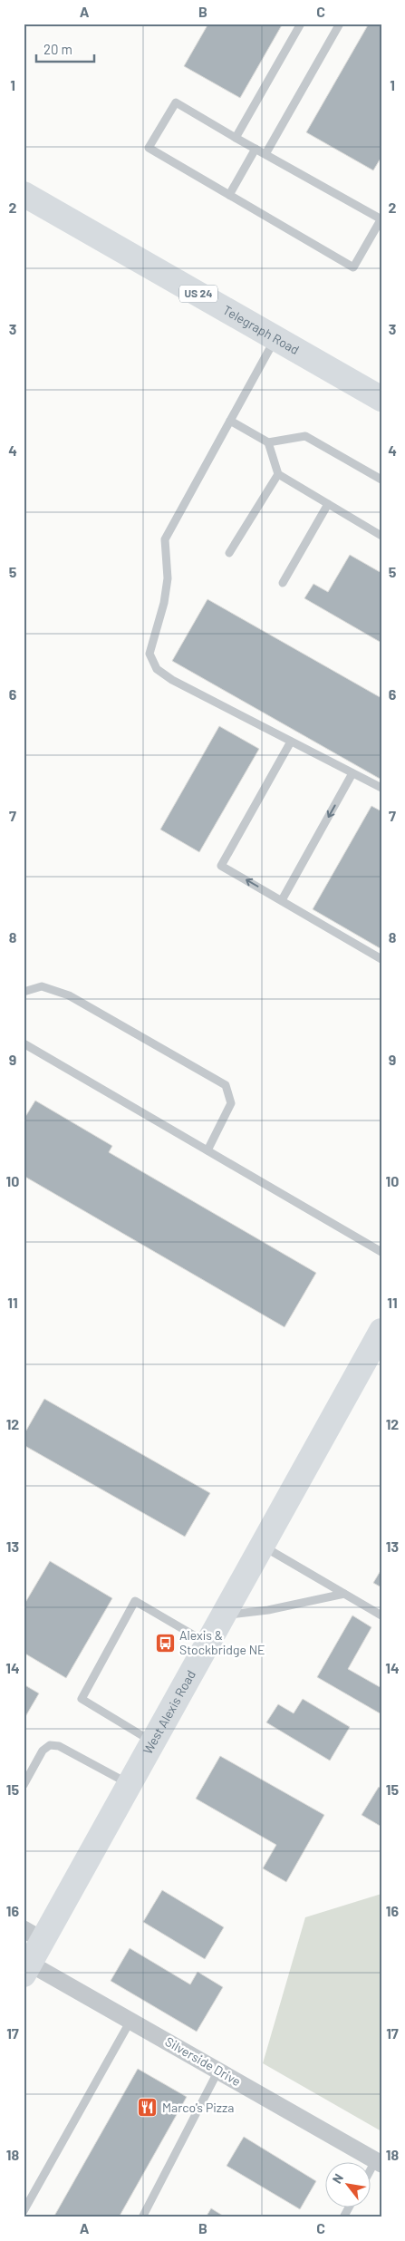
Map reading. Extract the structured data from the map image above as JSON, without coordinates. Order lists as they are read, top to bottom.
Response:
{
  "streets": {
    "main road": ["US 24", "Telegraph Road", "West Alexis Road"],
    "street": ["Silverside Drive"]
  },
  "crossings": [
    ["West Alexis Road", "Silverside Drive"]
  ],
  "places": {
    "bus stop": ["Alexis & Stockbridge NE"],
    "restaurant": ["Marco's Pizza"]
  },
  "scale_bar": "20 m",
  "north": "top left",
  "grid": {
    "columns": ["A", "B", "C"],
    "rows": [
      "1",
      "2",
      "3",
      "4",
      "5",
      "6",
      "7",
      "8",
      "9",
      "10",
      "11",
      "12",
      "13",
      "14",
      "15",
      "16",
      "17",
      "18"
    ]
  }
}
